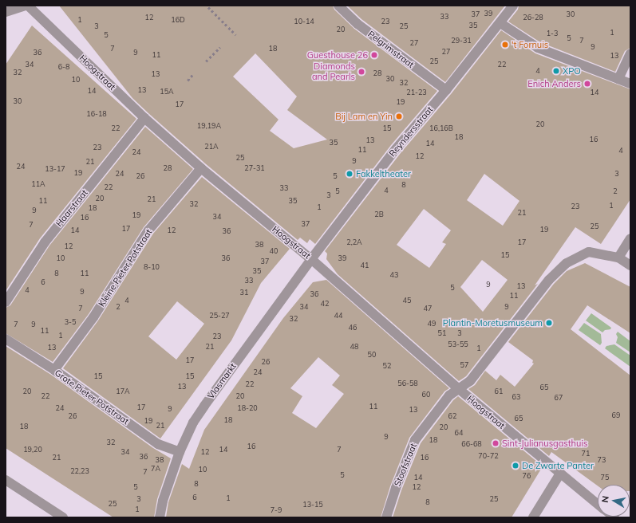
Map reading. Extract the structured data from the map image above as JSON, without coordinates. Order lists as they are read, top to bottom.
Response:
{
  "streets": {
    "street": [
      "Pelgrimstraat",
      "Hoogstraat",
      "Reyndersstraat",
      "Haarstraat",
      "Kleine Pieter Potstraat",
      "Vlasmarkt",
      "Grote Pieter Potstraat",
      "Stoofstraat"
    ]
  },
  "crossings": [
    ["Pelgrimstraat", "Reyndersstraat"],
    ["Hoogstraat", "Reyndersstraat"],
    ["Hoogstraat", "Haarstraat"],
    ["Hoogstraat", "Kleine Pieter Potstraat"],
    ["Hoogstraat", "Vlasmarkt"],
    ["Hoogstraat", "Stoofstraat"],
    ["Reyndersstraat", "Vlasmarkt"],
    ["Kleine Pieter Potstraat", "Grote Pieter Potstraat"],
    ["Vlasmarkt", "Grote Pieter Potstraat"]
  ],
  "places": [
    "'t Fornuis",
    "Guesthouse 26",
    "XPO",
    "Diamonds and Pearls",
    "Enich Anders",
    "Bij Lam en Yin",
    "Fakkeltheater",
    "Plantin-Moretusmuseum",
    "Sint-Julianusgasthuis",
    "De Zwarte Panter"
  ],
  "house_numbers": [
    "39",
    "37",
    "30",
    "33",
    "12",
    "26-28",
    "1",
    "16D",
    "10-14",
    "23",
    "35",
    "3",
    "25",
    "20",
    "1",
    "1-3",
    "5",
    "5",
    "29-31",
    "7",
    "27",
    "9",
    "7",
    "18",
    "27",
    "36",
    "9",
    "11",
    "13",
    "25",
    "34",
    "22",
    "6-8",
    "4",
    "32",
    "28",
    "13",
    "30",
    "10",
    "32",
    "13",
    "14",
    "15A",
    "21-23",
    "14",
    "30",
    "19",
    "17",
    "16-18",
    "20",
    "19,19A",
    "22",
    "15",
    "16,16B",
    "18",
    "16",
    "13",
    "35",
    "14",
    "21A",
    "23",
    "11",
    "4",
    "24",
    "12",
    "25",
    "9",
    "21",
    "24",
    "28",
    "27-31",
    "13-17",
    "19",
    "24",
    "3",
    "26",
    "5",
    "11A",
    "8",
    "22",
    "33",
    "4",
    "5",
    "2",
    "3",
    "20",
    "21",
    "11",
    "35",
    "32",
    "1",
    "23",
    "1",
    "18",
    "9",
    "21",
    "2B",
    "19",
    "34",
    "16",
    "37",
    "7",
    "25",
    "17",
    "19",
    "14",
    "12",
    "36",
    "2,2A",
    "17",
    "38",
    "12",
    "40",
    "15",
    "10",
    "36",
    "39",
    "37",
    "41",
    "8-10",
    "35",
    "8",
    "11",
    "43",
    "33",
    "6",
    "9",
    "13",
    "5",
    "4",
    "9",
    "31",
    "36",
    "11",
    "4",
    "45",
    "42",
    "2",
    "34",
    "9",
    "7",
    "47",
    "25-27",
    "44",
    "32",
    "3-5",
    "49",
    "7",
    "9",
    "46",
    "11",
    "51",
    "3",
    "1",
    "23",
    "53-55",
    "21",
    "48",
    "13",
    "1",
    "50",
    "17",
    "26",
    "57",
    "52",
    "24",
    "15",
    "15",
    "56-58",
    "22",
    "13",
    "65",
    "20",
    "17A",
    "61",
    "60",
    "22",
    "20",
    "63",
    "67",
    "11",
    "17",
    "24",
    "18-20",
    "9",
    "13",
    "69",
    "26",
    "62",
    "65",
    "18",
    "19",
    "21",
    "18",
    "20",
    "64",
    "9",
    "18",
    "32",
    "66-68",
    "16",
    "19,20",
    "14",
    "7",
    "34",
    "12",
    "71",
    "70-72",
    "36",
    "21",
    "16",
    "38",
    "73",
    "7A",
    "10",
    "22,23",
    "7",
    "5",
    "76",
    "14",
    "75",
    "8",
    "5",
    "12",
    "6",
    "1",
    "3",
    "25",
    "8",
    "25",
    "13-15",
    "1",
    "7-9"
  ],
  "north": "left"
}
